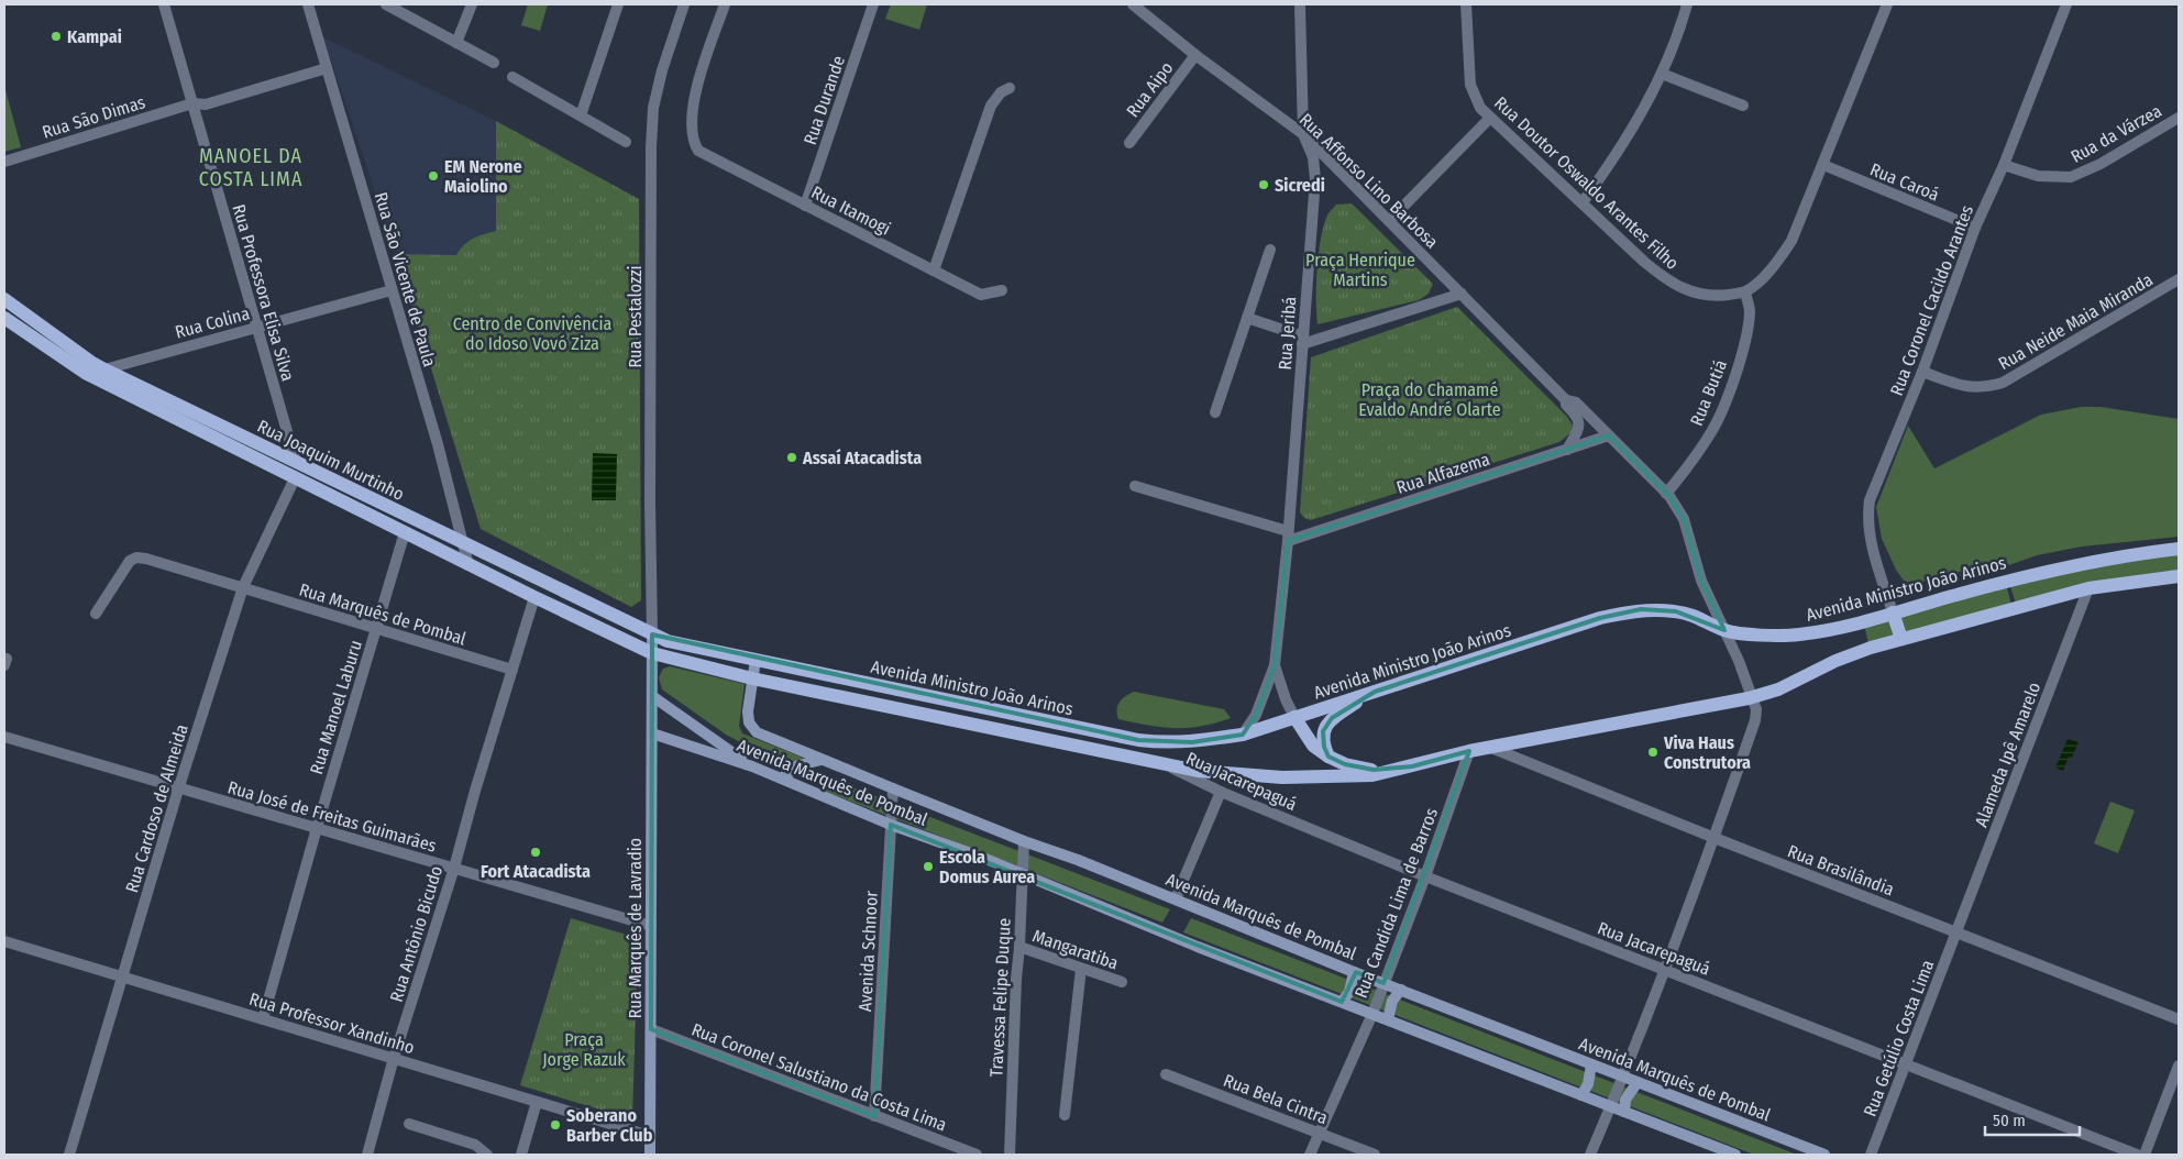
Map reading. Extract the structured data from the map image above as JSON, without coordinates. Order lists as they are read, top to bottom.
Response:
{
  "streets": {
    "main road": [
      "Rua Joaquim Murtinho",
      "Avenida Ministro João Arinos",
      "Avenida Marquês de Pombal",
      "Rua Marquês de Lavradio"
    ],
    "street": [
      "Rua Aipo",
      "Rua Durande",
      "Rua São Dimas",
      "Rua da Várzea",
      "Rua Affonso Lino Barbosa",
      "Rua Caroá",
      "Rua Doutor Oswaldo Arantes Filho",
      "Rua Itamogi",
      "Rua São Vicente de Paula",
      "Rua Professora Elisa Silva",
      "Rua Coronel Cacildo Arantes",
      "Rua Pestalozzi",
      "Rua Neide Maia Miranda",
      "Rua Colina",
      "Rua Jeribá",
      "Rua Butiá",
      "Rua Alfazema",
      "Rua Marquês de Pombal",
      "Rua Manoel Laburu",
      "Alameda Ipê Amarelo",
      "Rua Jacarepaguá",
      "Rua Cardoso de Almeida",
      "Rua José de Freitas Guimarães",
      "Rua Brasilândia",
      "Rua Candida Lima de Barros",
      "Rua Antônio Bicudo",
      "Mangaratiba",
      "Avenida Schnoor",
      "Travessa Felipe Duque",
      "Rua Professor Xandinho",
      "Rua Getúlio Costa Lima",
      "Rua Coronel Salustiano da Costa Lima",
      "Rua Bela Cintra"
    ]
  },
  "crossings": [
    ["Rua Aipo", "Rua Affonso Lino Barbosa"],
    ["Rua Durande", "Rua Itamogi"],
    ["Rua São Dimas", "Rua São Vicente de Paula"],
    ["Rua São Dimas", "Rua Professora Elisa Silva"],
    ["Rua da Várzea", "Rua Coronel Cacildo Arantes"],
    ["Rua Affonso Lino Barbosa", "Rua Jeribá"],
    ["Rua Affonso Lino Barbosa", "Rua Butiá"],
    ["Rua Affonso Lino Barbosa", "Rua Alfazema"],
    ["Rua Affonso Lino Barbosa", "Avenida Ministro João Arinos"],
    ["Rua Affonso Lino Barbosa", "Rua Jacarepaguá"],
    ["Rua Affonso Lino Barbosa", "Avenida Marquês de Pombal"],
    ["Rua Affonso Lino Barbosa", "Rua Brasilândia"],
    ["Rua Caroá", "Rua Coronel Cacildo Arantes"],
    ["Rua Doutor Oswaldo Arantes Filho", "Rua Butiá"],
    ["Rua São Vicente de Paula", "Rua Colina"],
    ["Rua São Vicente de Paula", "Rua Joaquim Murtinho"],
    ["Rua Professora Elisa Silva", "Rua Colina"],
    ["Rua Professora Elisa Silva", "Rua Joaquim Murtinho"],
    ["Rua Coronel Cacildo Arantes", "Rua Neide Maia Miranda"],
    ["Rua Coronel Cacildo Arantes", "Avenida Ministro João Arinos"],
    ["Rua Pestalozzi", "Rua Joaquim Murtinho"],
    ["Rua Pestalozzi", "Avenida Ministro João Arinos"],
    ["Rua Pestalozzi", "Rua Marquês de Lavradio"],
    ["Rua Colina", "Rua Joaquim Murtinho"],
    ["Rua Jeribá", "Rua Alfazema"],
    ["Rua Joaquim Murtinho", "Avenida Ministro João Arinos"],
    ["Rua Joaquim Murtinho", "Rua Manoel Laburu"],
    ["Rua Joaquim Murtinho", "Rua Cardoso de Almeida"],
    ["Rua Joaquim Murtinho", "Rua Marquês de Lavradio"],
    ["Rua Joaquim Murtinho", "Rua Antônio Bicudo"],
    ["Avenida Ministro João Arinos", "Alameda Ipê Amarelo"],
    ["Avenida Ministro João Arinos", "Rua Jacarepaguá"],
    ["Avenida Ministro João Arinos", "Avenida Marquês de Pombal"],
    ["Avenida Ministro João Arinos", "Rua Brasilândia"],
    ["Avenida Ministro João Arinos", "Rua Candida Lima de Barros"],
    ["Avenida Ministro João Arinos", "Rua Marquês de Lavradio"],
    ["Rua Marquês de Pombal", "Rua Manoel Laburu"],
    ["Rua Marquês de Pombal", "Rua Cardoso de Almeida"],
    ["Rua Marquês de Pombal", "Rua Antônio Bicudo"],
    ["Rua Manoel Laburu", "Rua José de Freitas Guimarães"],
    ["Rua Manoel Laburu", "Rua Professor Xandinho"],
    ["Alameda Ipê Amarelo", "Rua Brasilândia"],
    ["Alameda Ipê Amarelo", "Rua Getúlio Costa Lima"],
    ["Rua Jacarepaguá", "Rua Candida Lima de Barros"],
    ["Rua Jacarepaguá", "Rua Getúlio Costa Lima"],
    ["Avenida Marquês de Pombal", "Rua Candida Lima de Barros"],
    ["Avenida Marquês de Pombal", "Rua Marquês de Lavradio"],
    ["Avenida Marquês de Pombal", "Avenida Schnoor"],
    ["Avenida Marquês de Pombal", "Travessa Felipe Duque"],
    ["Rua Cardoso de Almeida", "Rua José de Freitas Guimarães"],
    ["Rua Cardoso de Almeida", "Rua Professor Xandinho"],
    ["Rua José de Freitas Guimarães", "Rua Marquês de Lavradio"],
    ["Rua José de Freitas Guimarães", "Rua Antônio Bicudo"],
    ["Rua Brasilândia", "Rua Getúlio Costa Lima"],
    ["Rua Candida Lima de Barros", "Rua Bela Cintra"],
    ["Rua Marquês de Lavradio", "Rua Professor Xandinho"],
    ["Rua Marquês de Lavradio", "Rua Coronel Salustiano da Costa Lima"],
    ["Rua Antônio Bicudo", "Rua Professor Xandinho"],
    ["Mangaratiba", "Travessa Felipe Duque"],
    ["Avenida Schnoor", "Rua Coronel Salustiano da Costa Lima"]
  ],
  "districts": ["MANOEL DA COSTA LIMA"],
  "parks": [
    "Praça Henrique Martins",
    "Centro de Convivência do Idoso Vovó Ziza",
    "Praça do Chamamé Evaldo André Olarte",
    "Praça Jorge Razuk"
  ],
  "places": [
    "Kampai",
    "EM Nerone Maiolino",
    "Sicredi",
    "Assaí Atacadista",
    "Viva Haus Construtora",
    "Fort Atacadista",
    "Escola Domus Aurea",
    "Soberano Barber Club"
  ],
  "scale_bar": "50 m"
}
